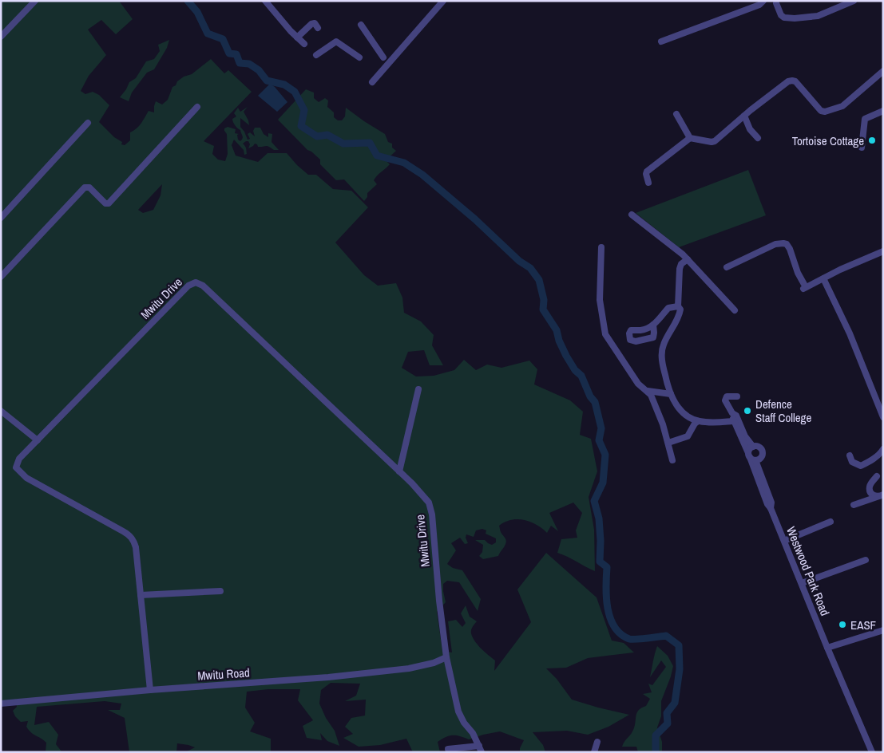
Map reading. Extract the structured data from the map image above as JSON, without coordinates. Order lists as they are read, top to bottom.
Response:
{
  "streets": {
    "street": ["Mwitu Drive", "Westwood Park Road", "Mwitu Road"]
  },
  "crossings": [
    ["Mwitu Drive", "Mwitu Road"]
  ],
  "places": ["Tortoise Cottage", "Defence Staff College", "EASF"]
}
